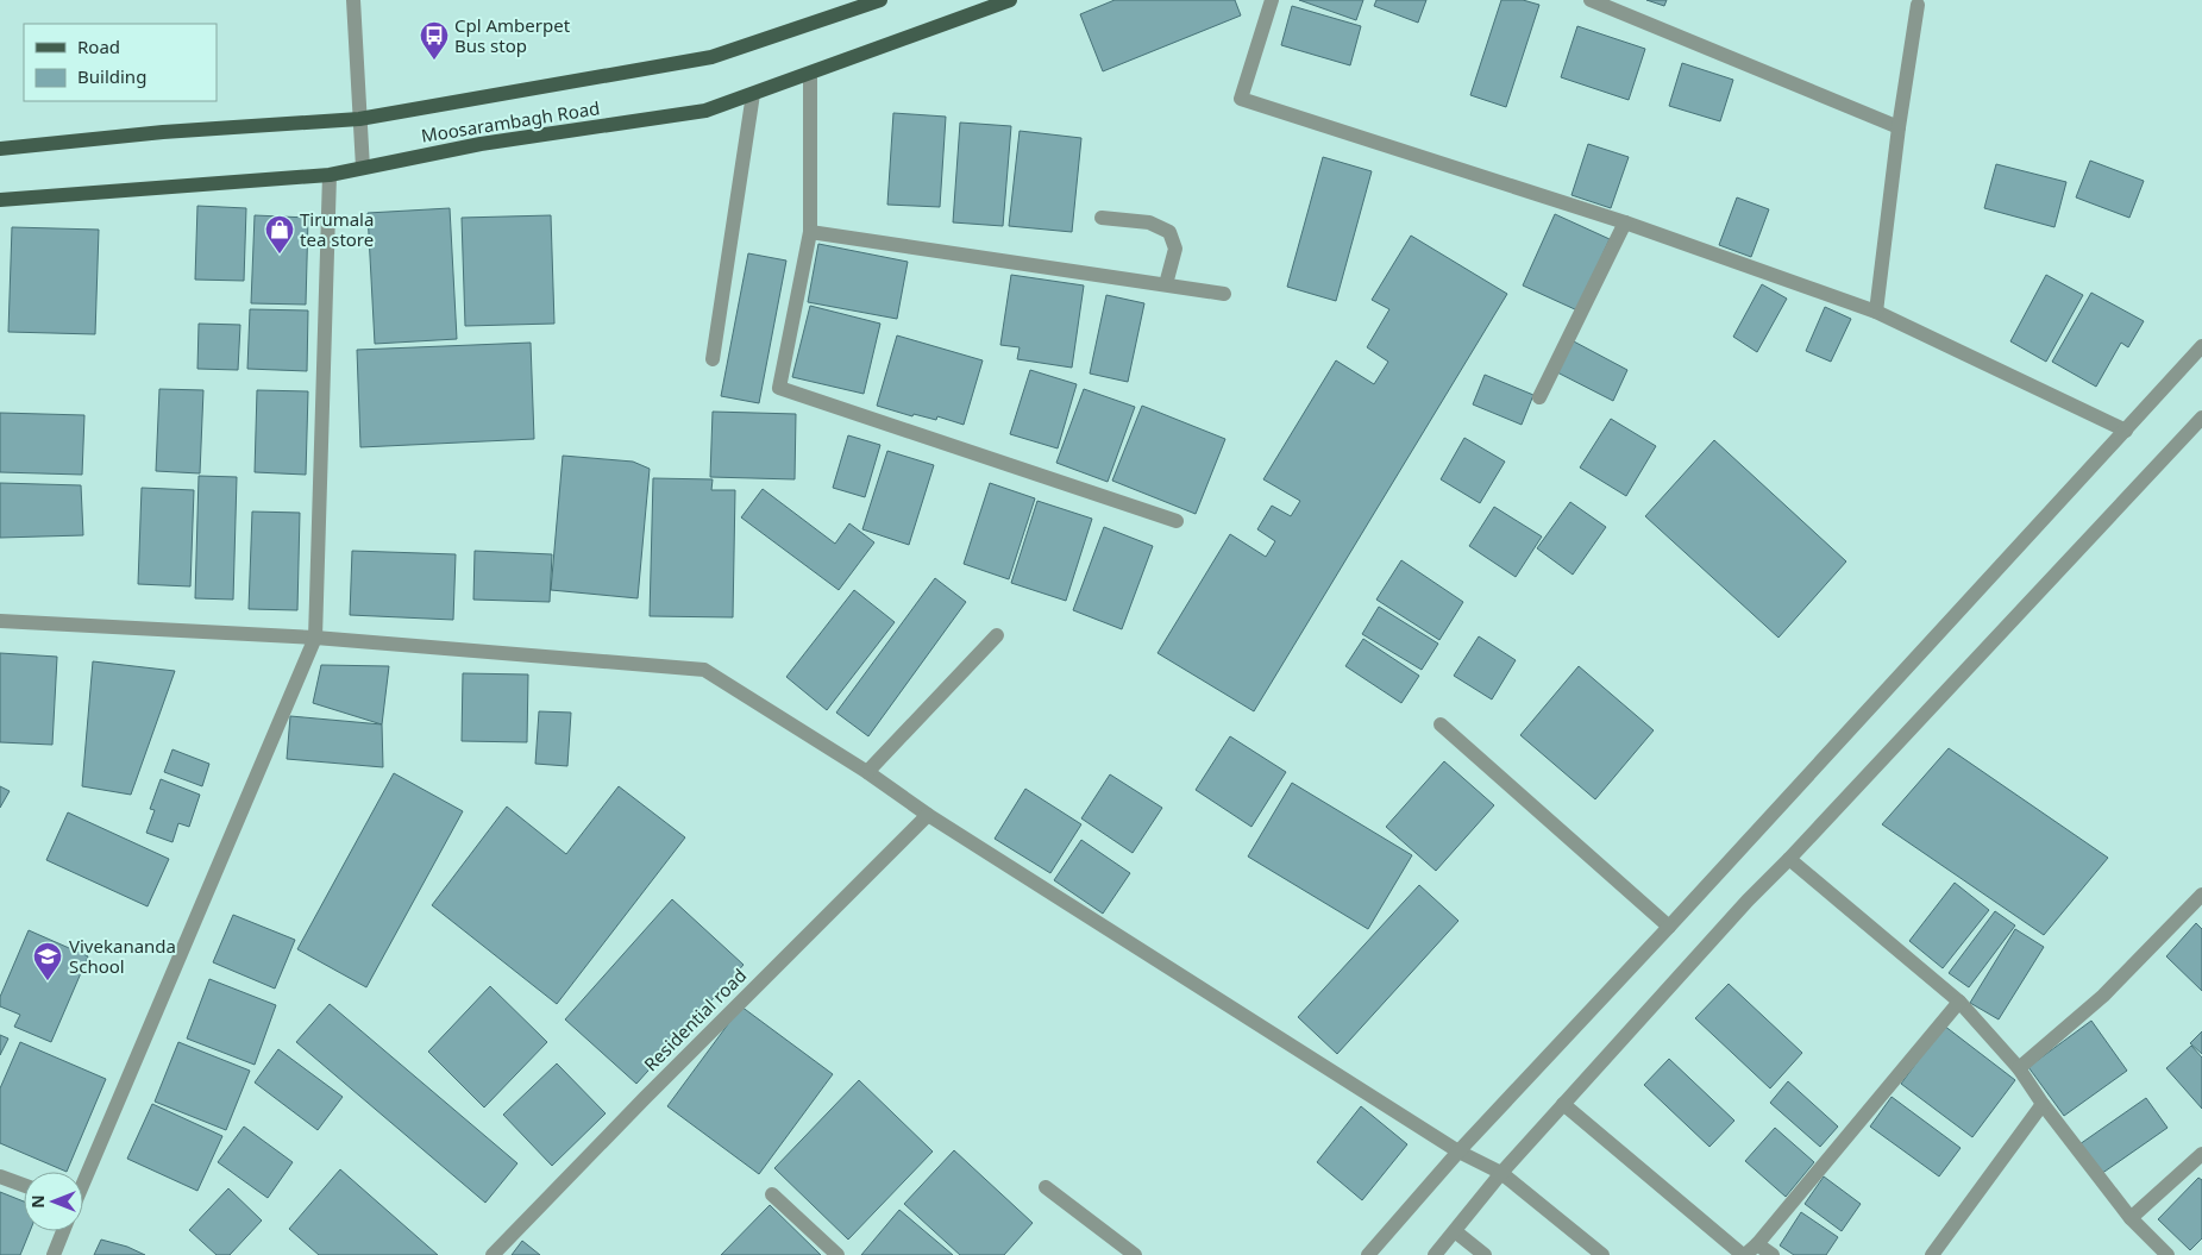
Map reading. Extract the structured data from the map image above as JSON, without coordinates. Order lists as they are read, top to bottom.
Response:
{
  "streets": {
    "main road": ["Moosarambagh Road"],
    "street": ["Residential road"]
  },
  "places": {
    "bus stop": ["Cpl Amberpet Bus stop"],
    "shop": ["Tirumala tea store"],
    "school or university": ["Vivekananda School"]
  },
  "legend": ["Road", "Building"],
  "north": "left"
}
